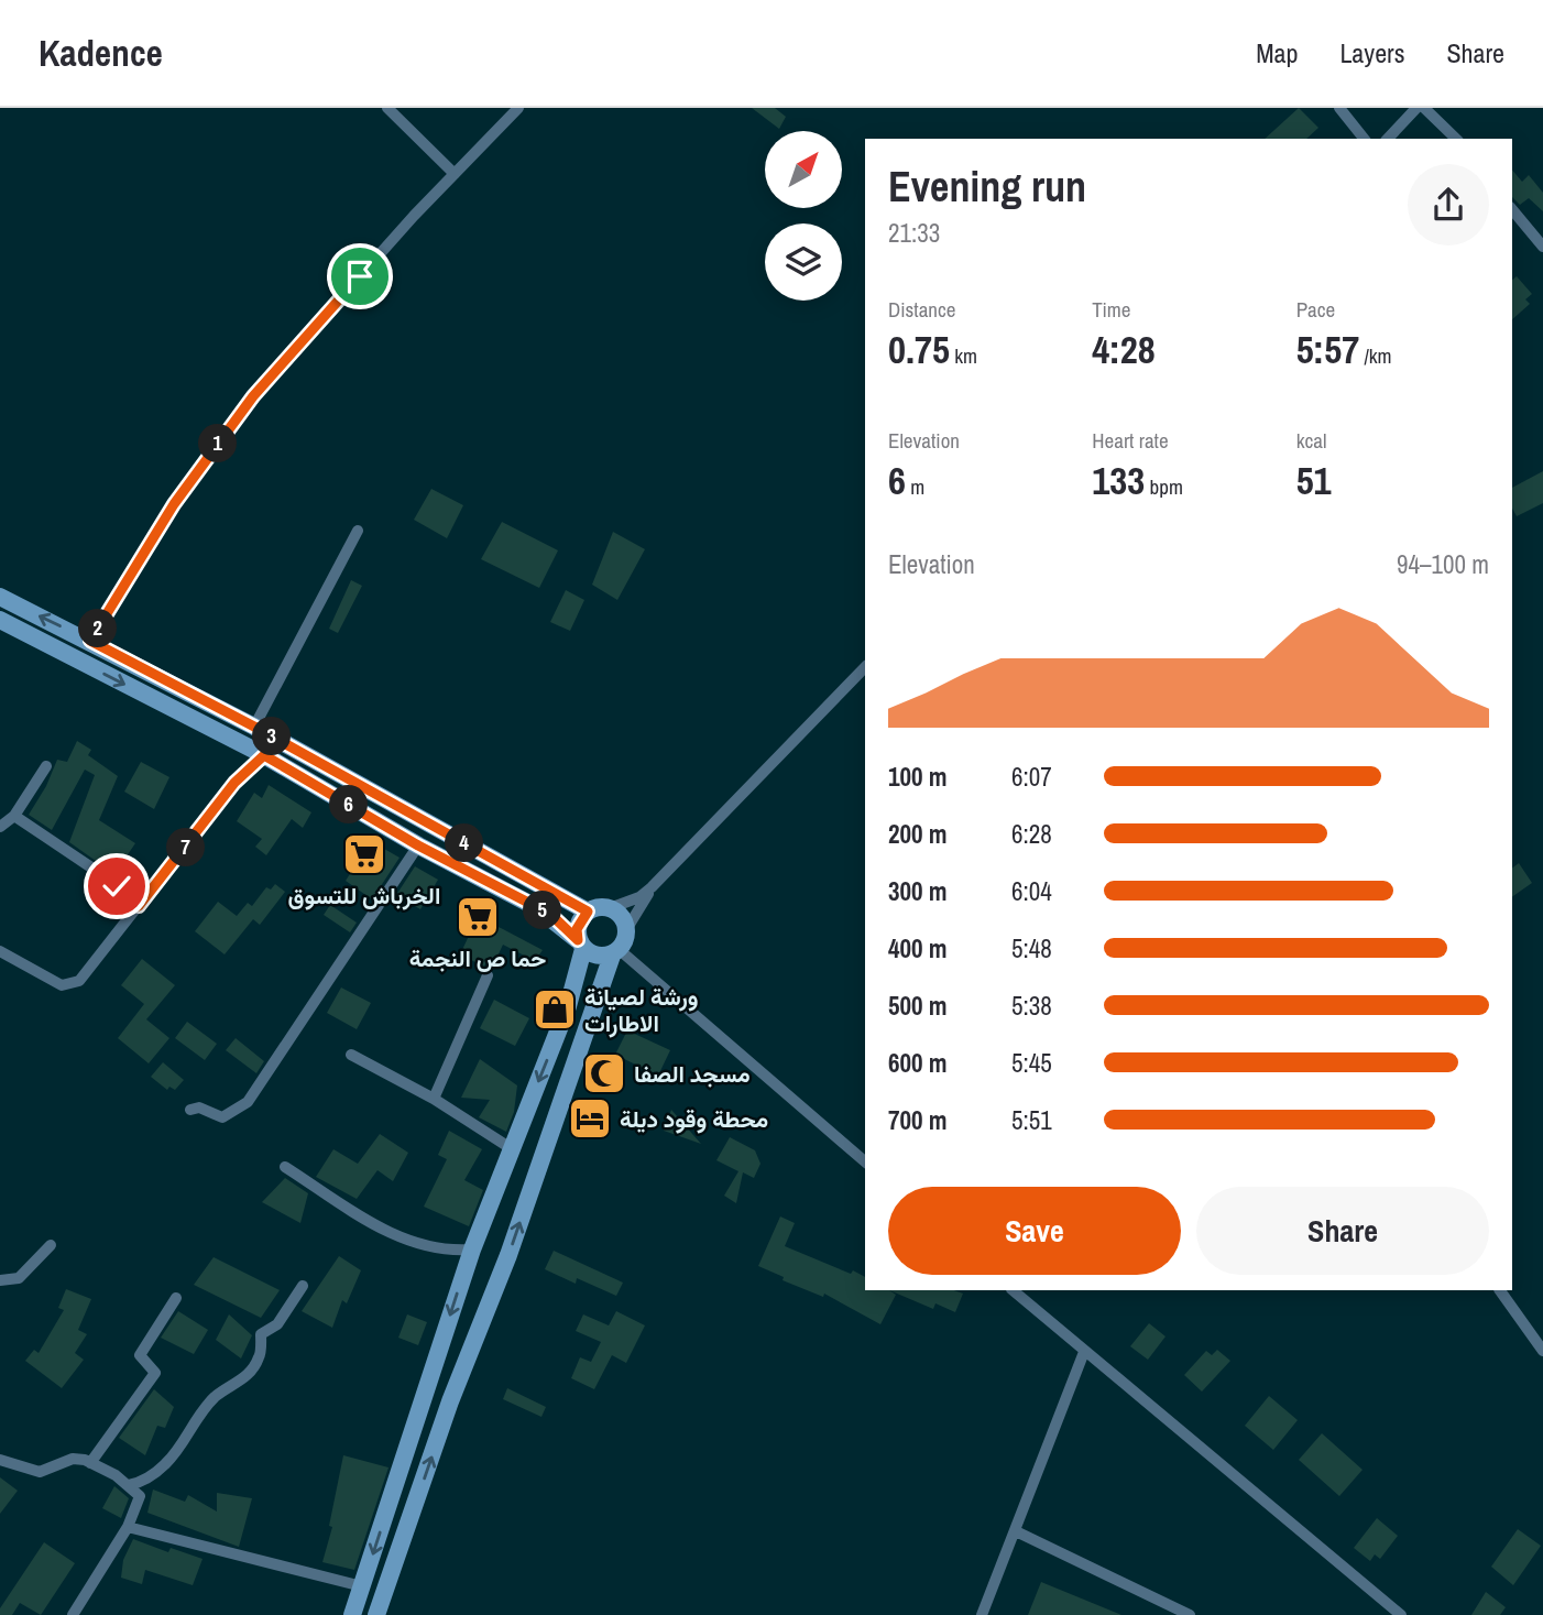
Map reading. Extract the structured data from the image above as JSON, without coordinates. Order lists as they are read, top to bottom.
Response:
{
  "places": {
    "supermarket": ["الخرباش للتسوق", "حما ص النجمة"],
    "shop": ["ورشة لصيانة الاطارات"],
    "mosque": ["مسجد الصفا"],
    "hotel": ["محطة وقود ديلة"]
  },
  "north": "top right",
  "page": {
    "header": "Kadence",
    "nav": ["Map", "Layers", "Share"],
    "heading": ["Evening run", "21:33"],
    "stats": [
      ["Distance", "0.75 km"],
      ["Time", "4:28"],
      ["Pace", "5:57 /km"],
      ["Elevation", "6 m"],
      ["Heart rate", "133 bpm"],
      ["kcal", "51"]
    ],
    "pins": [
      "1",
      "2",
      "3",
      "6",
      "4",
      "7",
      "5"
    ],
    "chart": ["Elevation", "94–100 m"],
    "list": [
      {
        "name": "100 m",
        "note": "6:07"
      },
      {
        "name": "200 m",
        "note": "6:28"
      },
      {
        "name": "300 m",
        "note": "6:04"
      },
      {
        "name": "400 m",
        "note": "5:48"
      },
      {
        "name": "500 m",
        "note": "5:38"
      },
      {
        "name": "600 m",
        "note": "5:45"
      },
      {
        "name": "700 m",
        "note": "5:51"
      }
    ],
    "buttons": ["Save", "Share"]
  }
}
